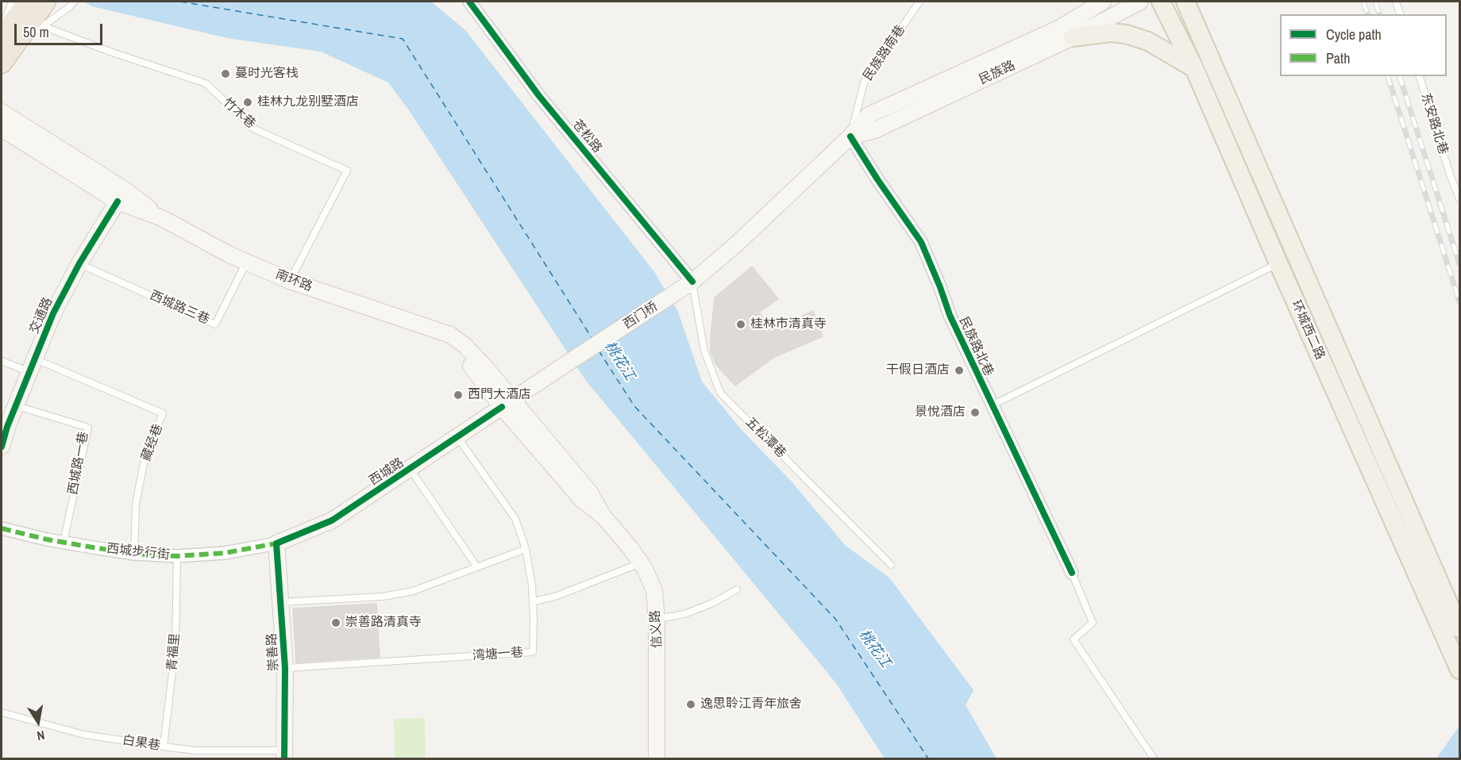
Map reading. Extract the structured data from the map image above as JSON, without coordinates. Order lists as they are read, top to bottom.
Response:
{
  "streets": {
    "main road": [
      "民族路",
      "南环路",
      "交通路",
      "西门桥",
      "环城西二路",
      "西城路",
      "信义路",
      "崇善路"
    ],
    "street": ["苍松路", "民族路北巷", "西城步行街"],
    "lane": [
      "民族路南巷",
      "竹木巷",
      "东安路北巷",
      "西城路三巷",
      "五松潭巷",
      "藏经巷",
      "西城路一巷",
      "青福里",
      "湾塘一巷",
      "白果巷"
    ]
  },
  "crossings": [
    ["民族路南巷", "民族路"],
    ["民族路南巷", "民族路北巷"],
    ["民族路", "苍松路"],
    ["民族路", "西门桥"],
    ["民族路", "民族路北巷"],
    ["民族路", "五松潭巷"],
    ["竹木巷", "南环路"],
    ["苍松路", "西门桥"],
    ["苍松路", "五松潭巷"],
    ["南环路", "西城路三巷"],
    ["南环路", "交通路"],
    ["南环路", "西城路"],
    ["南环路", "信义路"],
    ["西城路三巷", "交通路"],
    ["交通路", "藏经巷"],
    ["交通路", "西城路一巷"],
    ["西门桥", "五松潭巷"],
    ["西门桥", "西城路"],
    ["藏经巷", "西城步行街"],
    ["西城路一巷", "西城步行街"],
    ["西城路", "西城步行街"],
    ["西城路", "崇善路"],
    ["西城路", "湾塘一巷"],
    ["西城步行街", "青福里"],
    ["西城步行街", "崇善路"],
    ["青福里", "白果巷"],
    ["崇善路", "湾塘一巷"],
    ["崇善路", "白果巷"]
  ],
  "water": ["桃花江"],
  "places": [
    "蔓时光客栈",
    "桂林九龙别墅酒店",
    "桂林市清真寺",
    "干假日酒店",
    "西門大酒店",
    "景悅酒店",
    "崇善路清真寺",
    "逸思聆江青年旅舍"
  ],
  "legend": ["Cycle path", "Path"],
  "scale_bar": "50 m",
  "north": "bottom"
}
